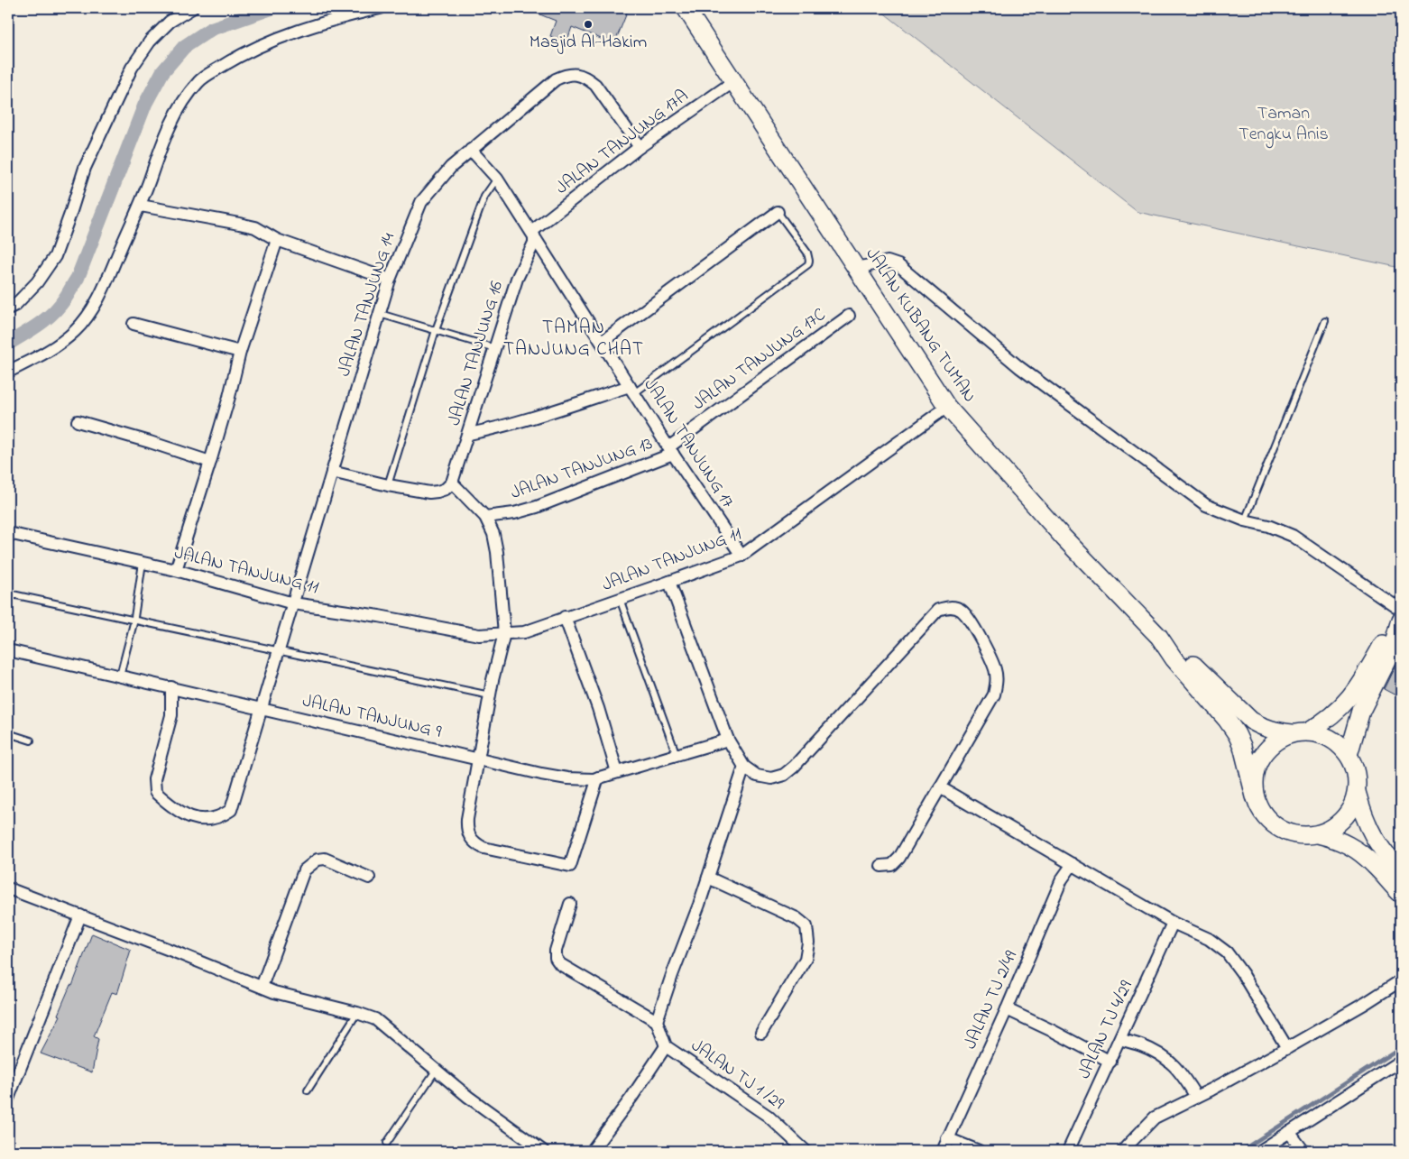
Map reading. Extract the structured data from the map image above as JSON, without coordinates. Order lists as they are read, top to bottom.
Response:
{
  "streets": {
    "main road": ["JALAN KUBANG TUMAN"],
    "street": [
      "JALAN TANJUNG 17A",
      "JALAN TANJUNG 14",
      "JALAN TANJUNG 16",
      "JALAN TANJUNG 17C",
      "JALAN TANJUNG 17",
      "JALAN TANJUNG 13",
      "JALAN TANJUNG 11",
      "JALAN TANJUNG 9",
      "JALAN TJ 2/49",
      "JALAN TJ 4/29",
      "JALAN TJ 1 /29"
    ]
  },
  "crossings": [
    ["JALAN TANJUNG 17A", "JALAN TANJUNG 14"],
    ["JALAN TANJUNG 17A", "JALAN KUBANG TUMAN"],
    ["JALAN TANJUNG 17A", "JALAN TANJUNG 16"],
    ["JALAN TANJUNG 17A", "JALAN TANJUNG 17"],
    ["JALAN TANJUNG 14", "JALAN TANJUNG 17"],
    ["JALAN TANJUNG 14", "JALAN TANJUNG 11"],
    ["JALAN TANJUNG 14", "JALAN TANJUNG 9"],
    ["JALAN KUBANG TUMAN", "JALAN TANJUNG 11"],
    ["JALAN TANJUNG 16", "JALAN TANJUNG 17"],
    ["JALAN TANJUNG 17C", "JALAN TANJUNG 17"],
    ["JALAN TANJUNG 17C", "JALAN TANJUNG 13"],
    ["JALAN TANJUNG 17", "JALAN TANJUNG 13"],
    ["JALAN TANJUNG 17", "JALAN TANJUNG 11"]
  ],
  "districts": ["TAMAN TANJUNG CHAT"],
  "parks": ["Taman Tengku Anis"],
  "places": ["Masjid Al-Hakim"]
}
